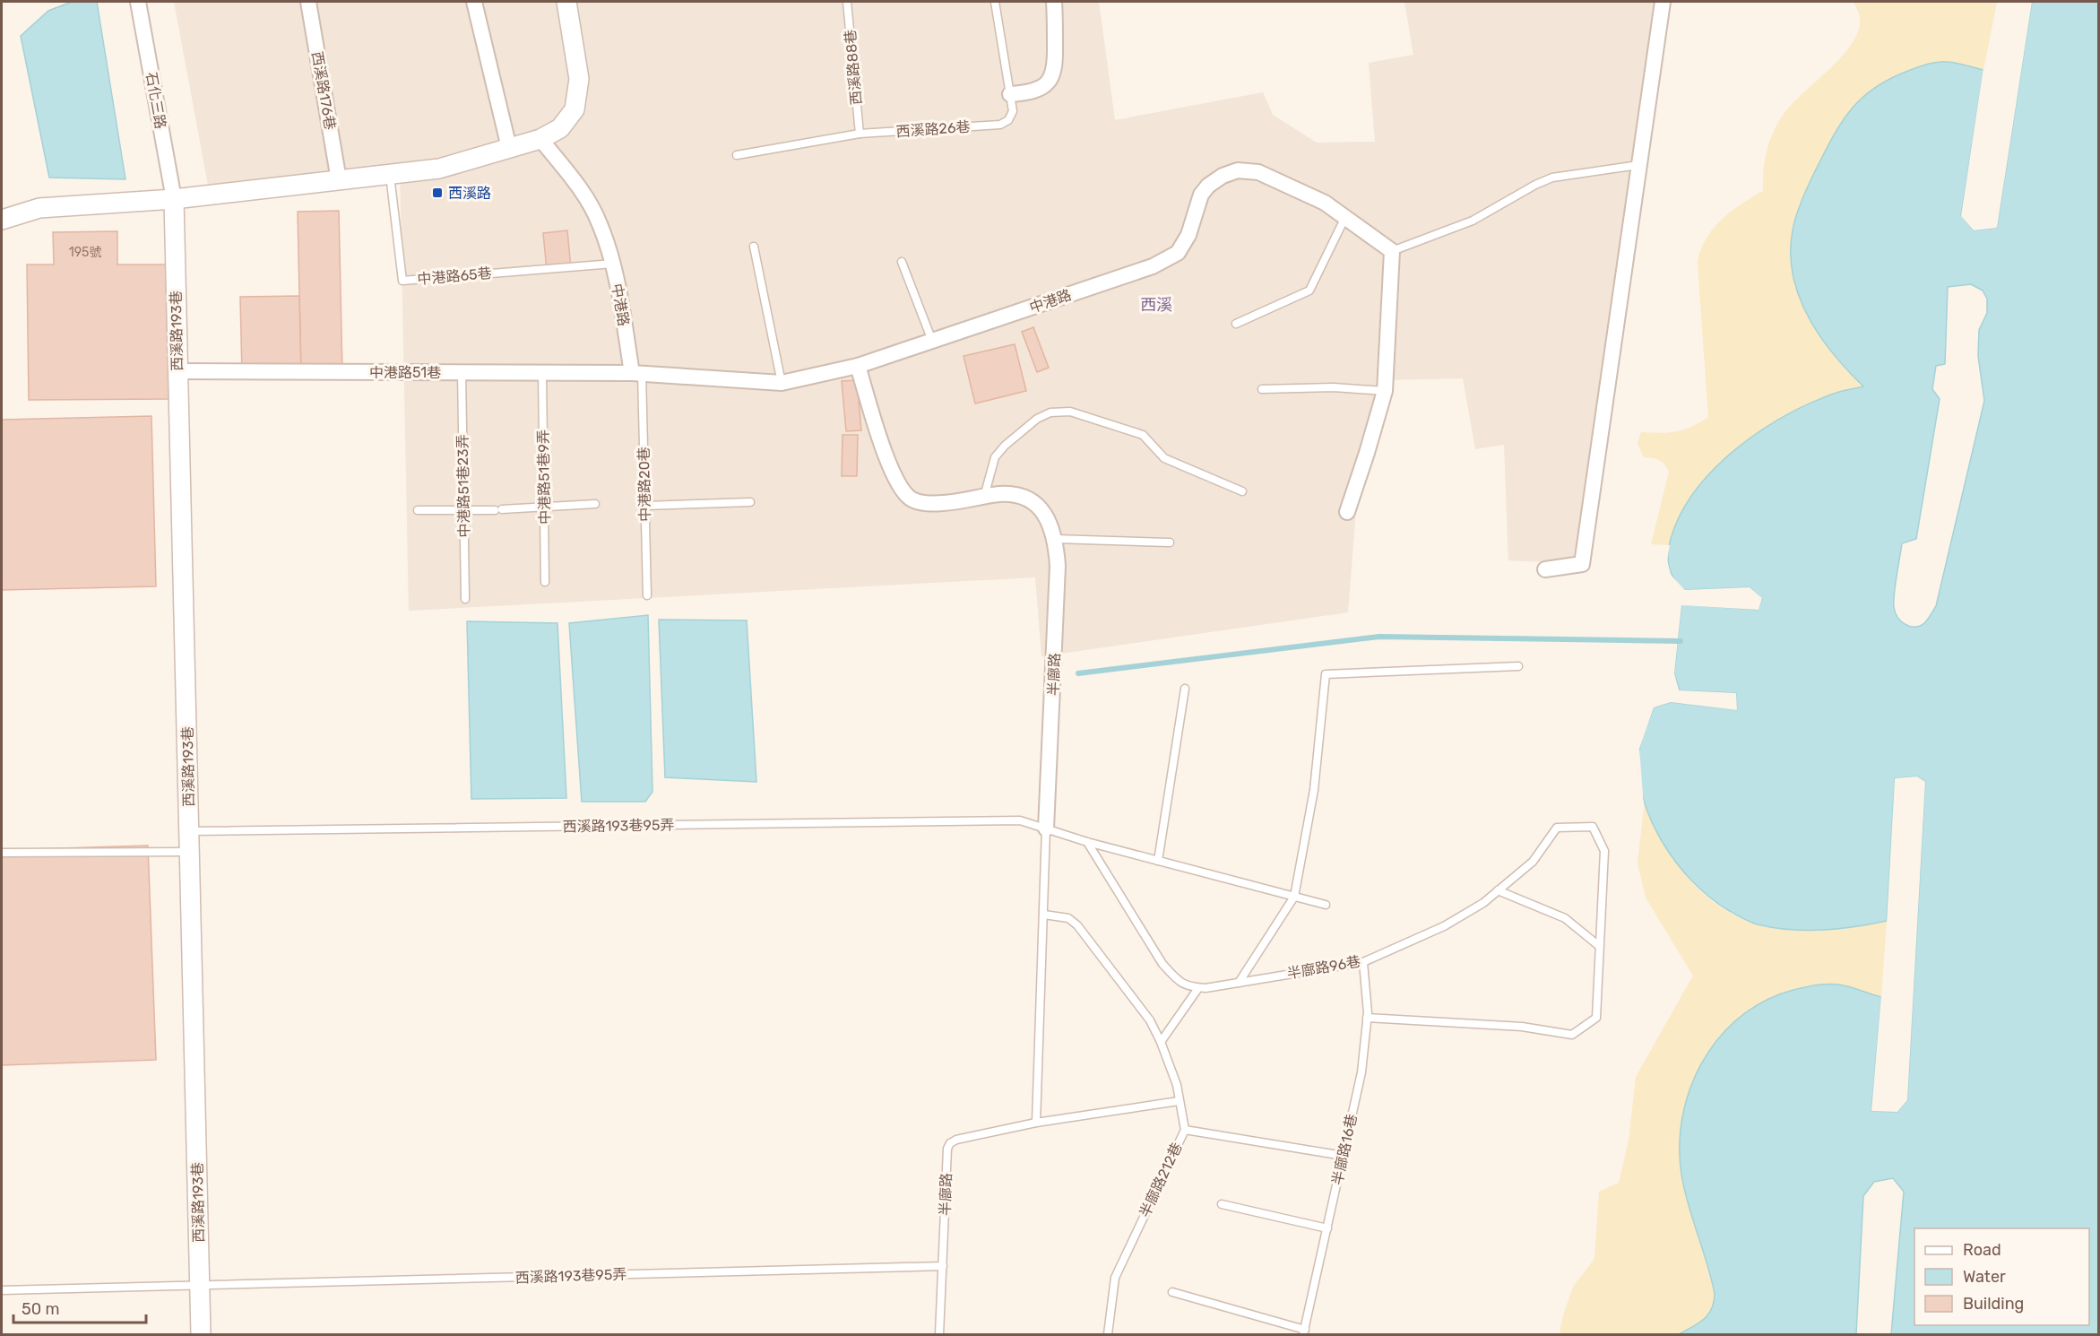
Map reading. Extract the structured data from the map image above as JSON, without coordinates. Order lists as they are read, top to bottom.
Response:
{
  "streets": {
    "street": [
      "西溪路176巷",
      "石化三路",
      "中港路",
      "西溪路193巷",
      "中港路51巷",
      "半廍路"
    ],
    "lane": [
      "西溪路88巷",
      "西溪路26巷",
      "中港路65巷",
      "中港路51巷9弄",
      "中港路20巷",
      "中港路51巷23弄",
      "西溪路193巷95弄",
      "半廍路96巷",
      "半廍路16巷",
      "半廍路212巷"
    ]
  },
  "crossings": [
    ["西溪路88巷", "西溪路26巷"],
    ["石化三路", "西溪路193巷"],
    ["中港路65巷", "中港路"],
    ["中港路", "中港路51巷"],
    ["中港路", "中港路20巷"],
    ["中港路", "半廍路"],
    ["西溪路193巷", "中港路51巷"],
    ["西溪路193巷", "西溪路193巷95弄"],
    ["中港路51巷", "中港路51巷9弄"],
    ["中港路51巷", "中港路20巷"],
    ["中港路51巷", "中港路51巷23弄"],
    ["半廍路", "西溪路193巷95弄"],
    ["半廍路", "半廍路212巷"],
    ["半廍路96巷", "半廍路16巷"]
  ],
  "districts": ["西溪"],
  "places": {
    "transit": ["西溪路"]
  },
  "house_numbers": ["195號"],
  "legend": ["Road", "Water", "Building"],
  "scale_bar": "50 m"
}
